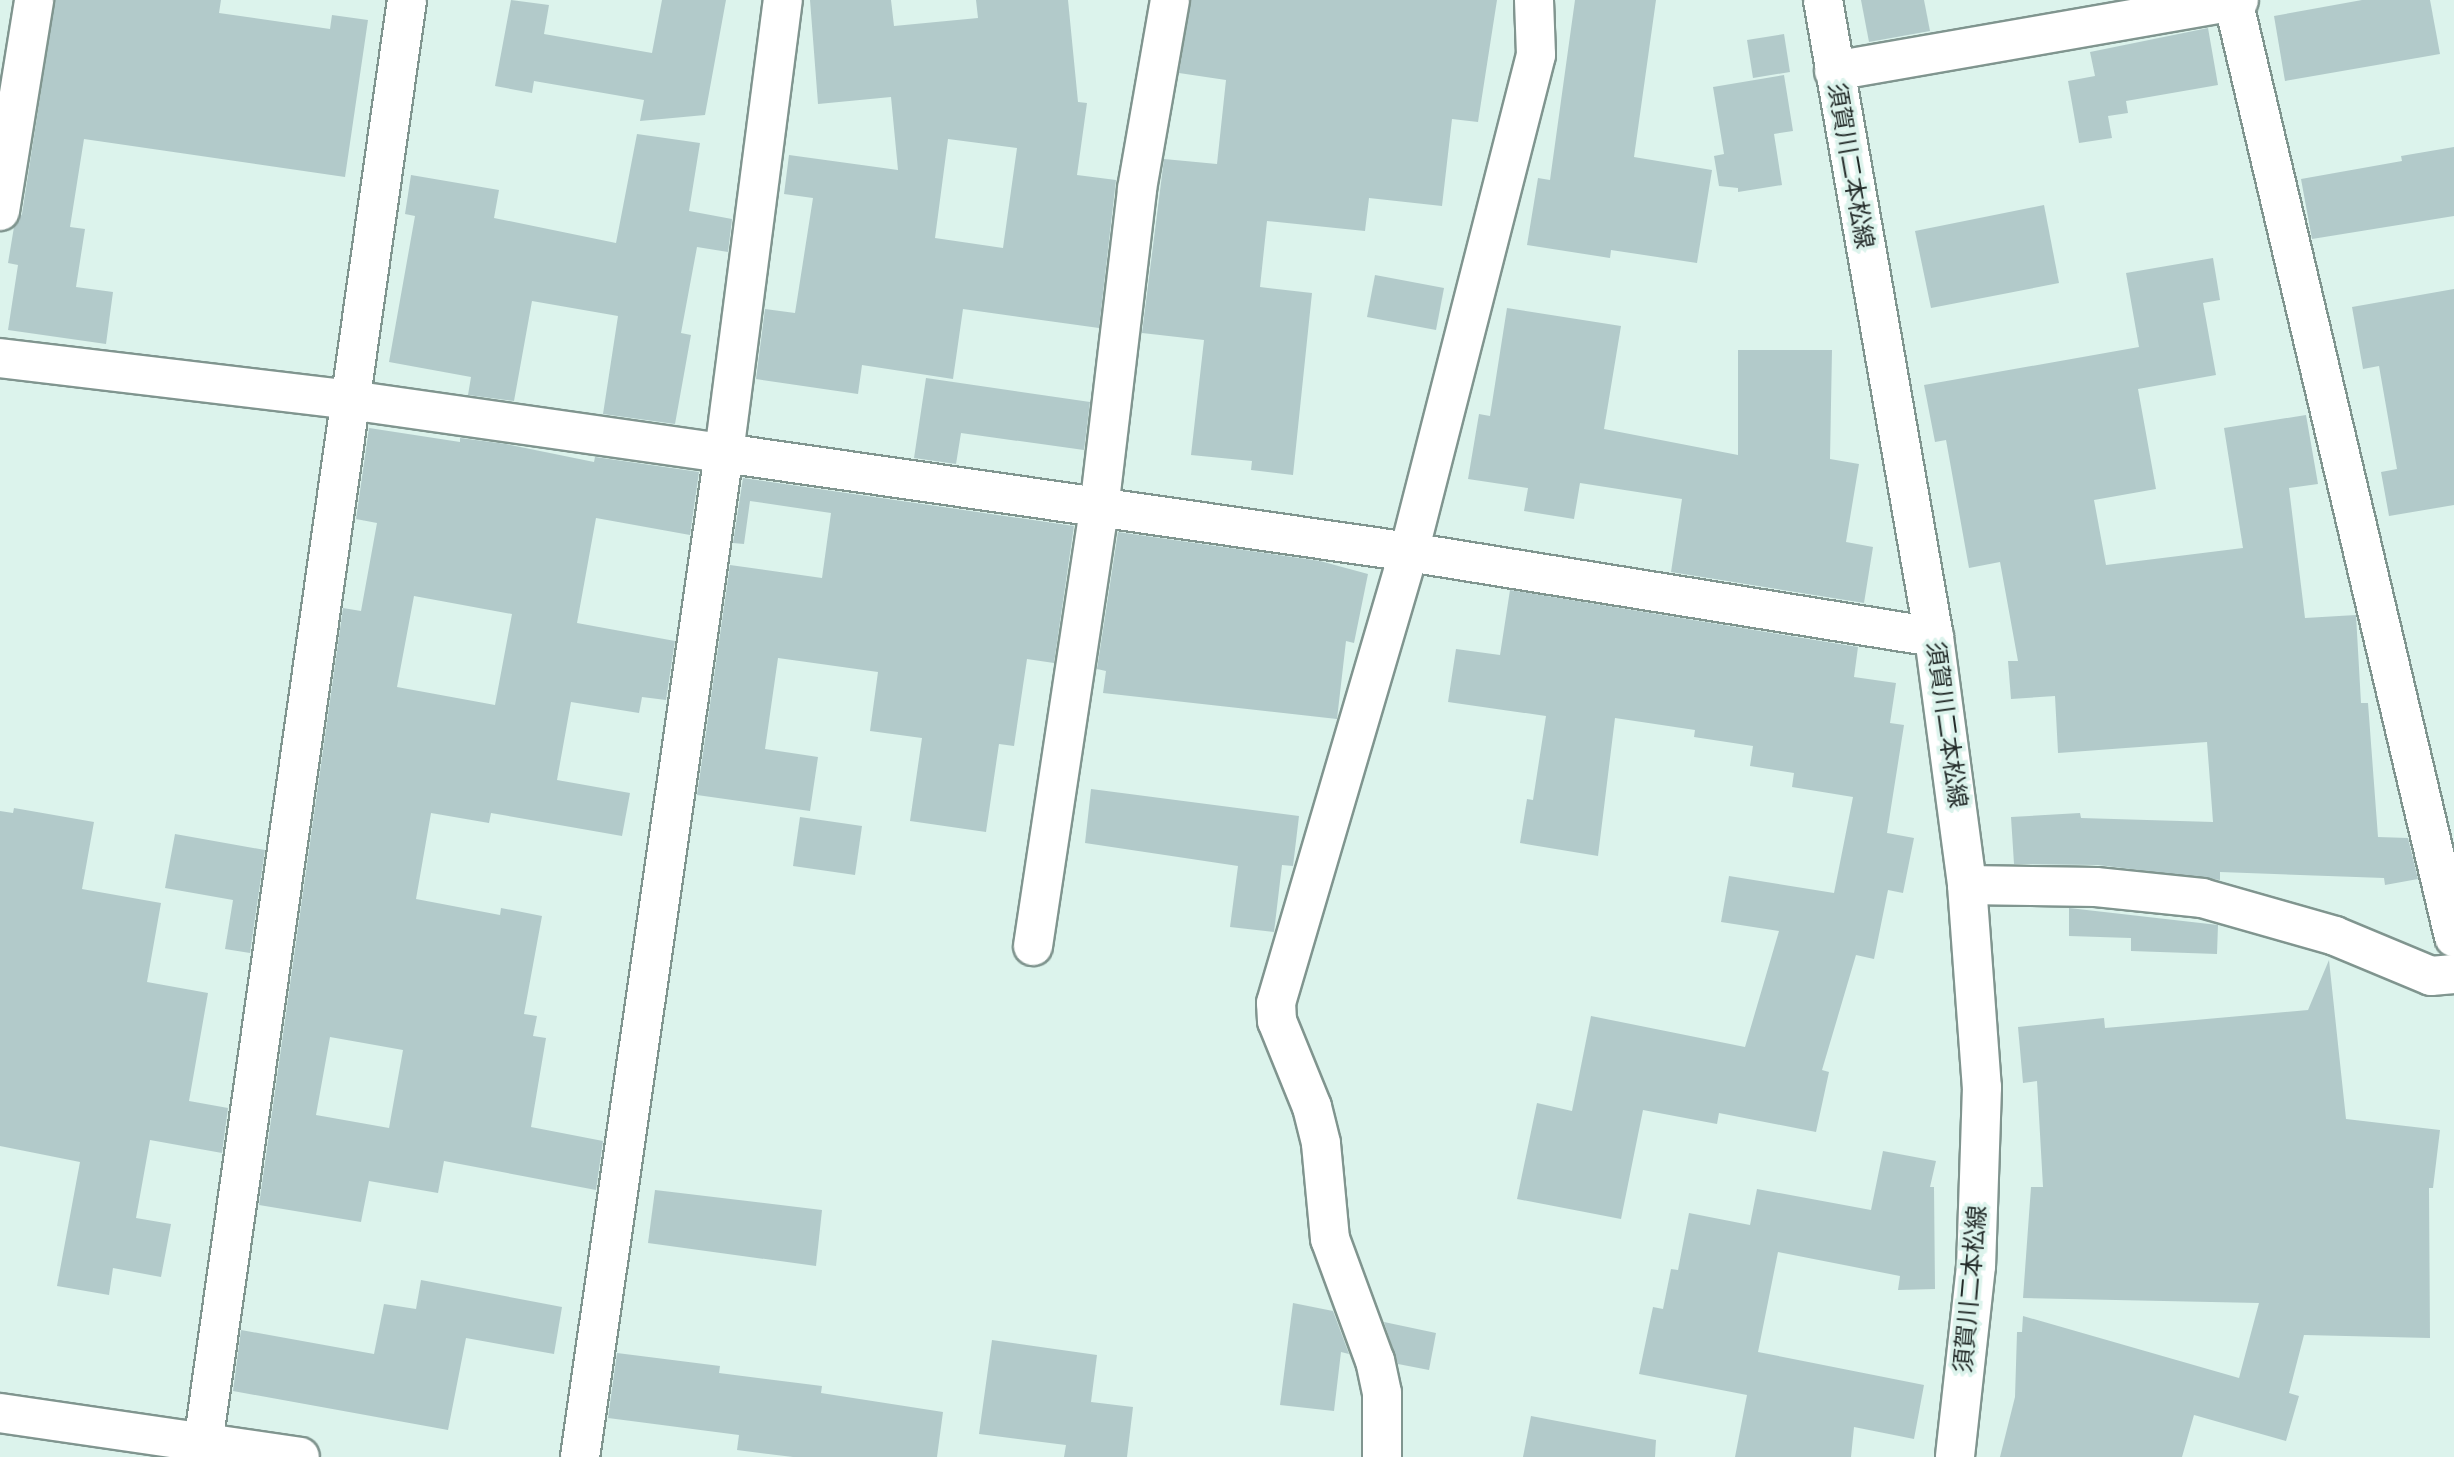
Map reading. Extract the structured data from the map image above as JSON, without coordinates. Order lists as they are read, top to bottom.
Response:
{
  "streets": {
    "street": ["須賀川二本松線"]
  }
}
